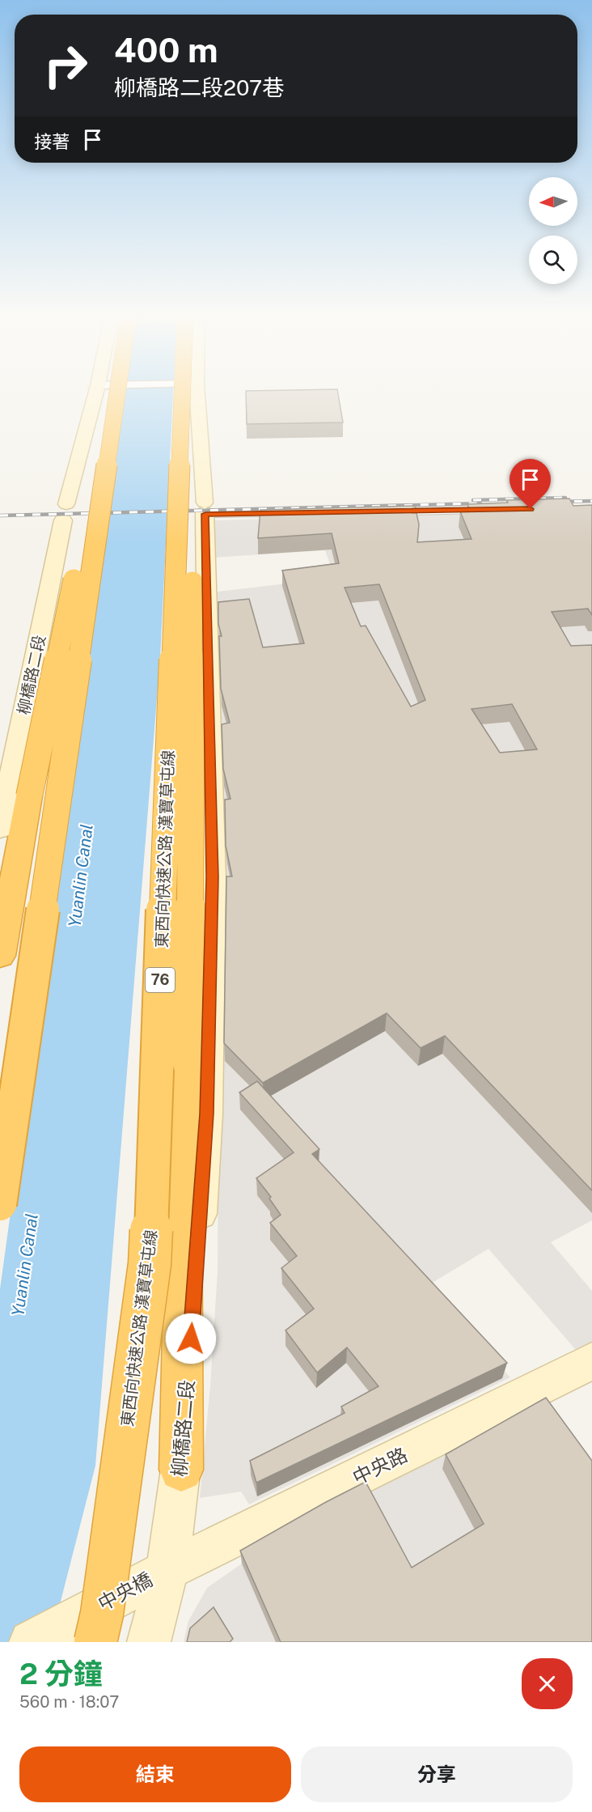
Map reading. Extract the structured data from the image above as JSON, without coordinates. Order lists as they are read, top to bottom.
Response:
{
  "streets": {
    "highway": ["東西向快速公路 漢寶草屯線", "76"],
    "main road": ["柳橋路二段", "中央路", "中央橋"]
  },
  "crossings": [
    ["柳橋路二段", "中央路"],
    ["柳橋路二段", "中央橋"],
    ["東西向快速公路 漢寶草屯線", "中央橋"],
    ["中央路", "中央橋"]
  ],
  "water": ["Yuanlin Canal"],
  "north": "left",
  "page": {
    "turn": ["400 m", "柳橋路二段207巷"],
    "then": "接著",
    "heading": ["2 分鐘", "560 m · 18:07"],
    "buttons": ["結束", "分享"]
  }
}
